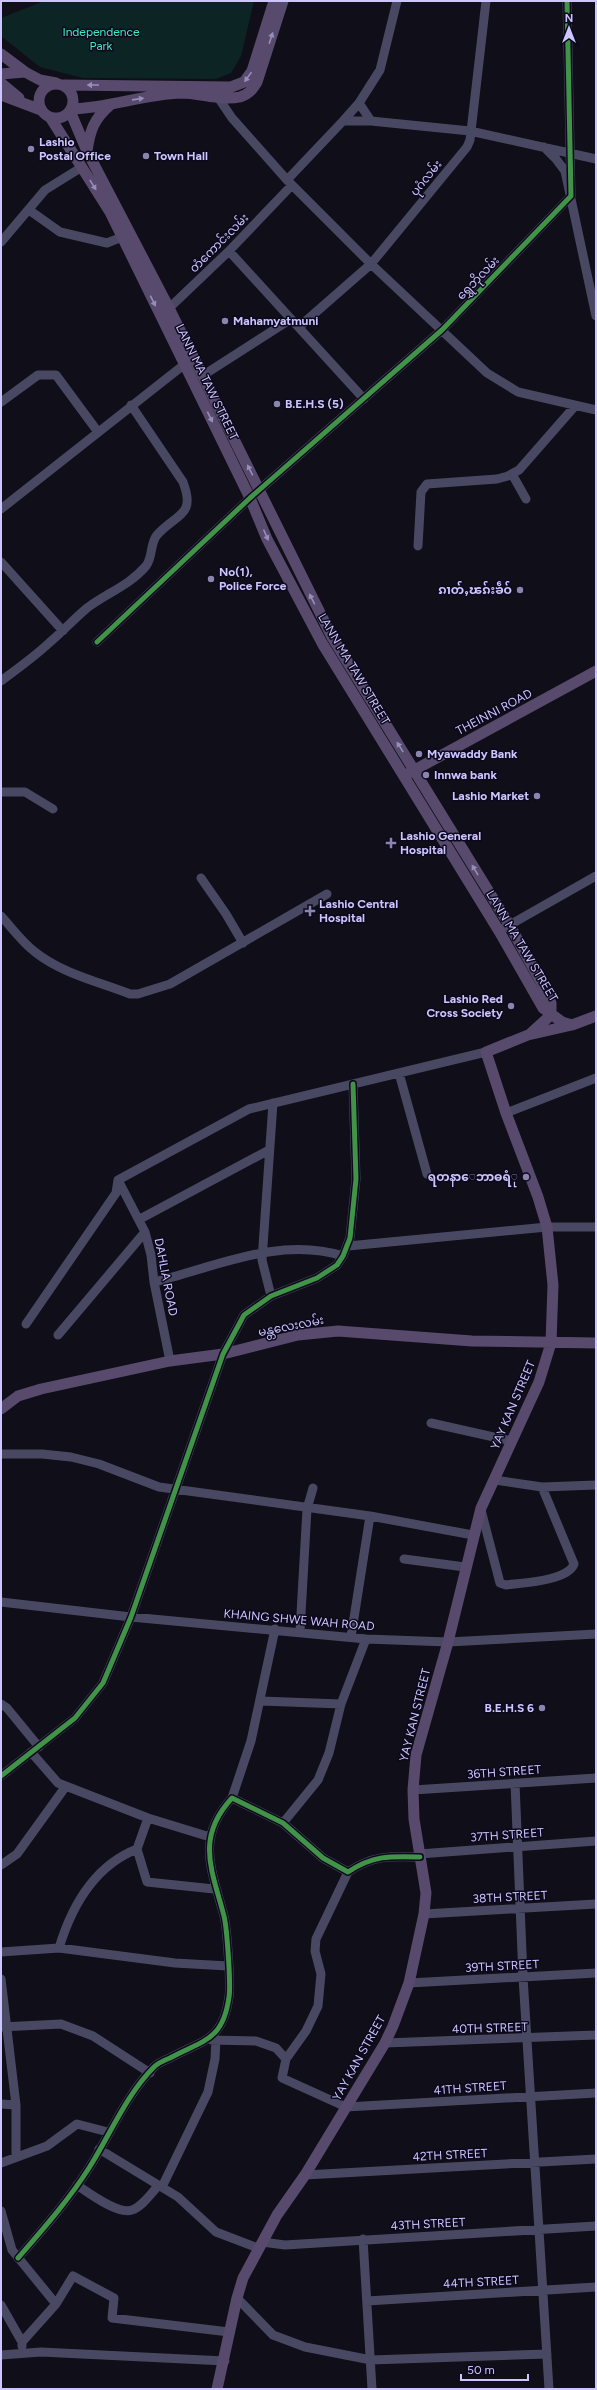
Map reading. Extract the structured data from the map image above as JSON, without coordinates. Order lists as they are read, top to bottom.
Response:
{
  "streets": {
    "main road": [
      "LANN MA TAW STREET",
      "THEINNI ROAD",
      "မန္တလေးလမ်း",
      "YAY KAN STREET"
    ],
    "street": [
      "ပုဂံလမ်း",
      "တံကောင်းလမ်း",
      "ရွှေဘိုလမ်း",
      "DAHLIA ROAD",
      "KHAING SHWE WAH ROAD",
      "36TH STREET",
      "37TH STREET",
      "38TH STREET",
      "39TH STREET",
      "40TH STREET",
      "41TH STREET",
      "42TH STREET",
      "43TH STREET",
      "44TH STREET"
    ]
  },
  "crossings": [
    ["တံကောင်းလမ်း", "LANN MA TAW STREET"],
    ["ရွှေဘိုလမ်း", "LANN MA TAW STREET"],
    ["LANN MA TAW STREET", "THEINNI ROAD"],
    ["DAHLIA ROAD", "မန္တလေးလမ်း"],
    ["မန္တလေးလမ်း", "YAY KAN STREET"],
    ["YAY KAN STREET", "KHAING SHWE WAH ROAD"],
    ["YAY KAN STREET", "36TH STREET"],
    ["YAY KAN STREET", "37TH STREET"],
    ["YAY KAN STREET", "38TH STREET"],
    ["YAY KAN STREET", "39TH STREET"],
    ["YAY KAN STREET", "40TH STREET"],
    ["YAY KAN STREET", "41TH STREET"],
    ["YAY KAN STREET", "42TH STREET"],
    ["YAY KAN STREET", "43TH STREET"]
  ],
  "parks": ["Independence Park"],
  "places": {
    "other": [
      "Lashio Postal Office",
      "Town Hall",
      "Mahamyatmuni",
      "B.E.H.S (5)",
      "No(1), Police Force",
      "ၵၢတ်ႇၽၵ်းၶဵဝ်",
      "Myawaddy Bank",
      "Innwa bank",
      "Lashio Market",
      "Lashio Red Cross Society",
      "ရတနာေဘာဓရံု",
      "B.E.H.S 6"
    ],
    "health": ["Lashio General Hospital", "Lashio Central Hospital"]
  },
  "scale_bar": "50 m",
  "north": "top"
}
